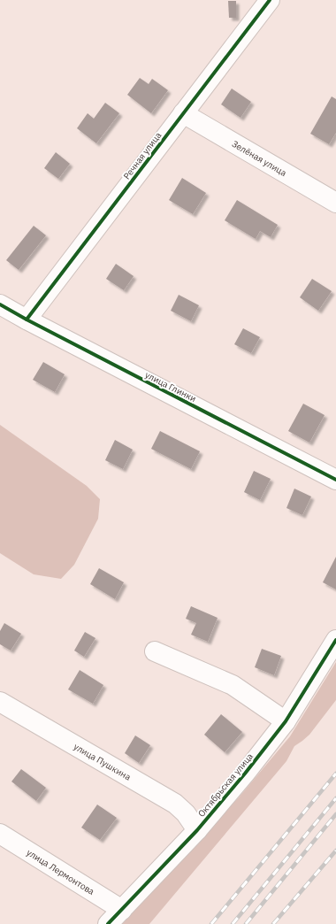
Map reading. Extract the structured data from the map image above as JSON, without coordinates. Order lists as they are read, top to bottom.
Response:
{
  "streets": {
    "street": [
      "Речная улица",
      "Зелёная улица",
      "улица Глинки",
      "улица Пушкина",
      "Октябрьская улица",
      "улица Лермонтова"
    ]
  },
  "crossings": [
    ["Речная улица", "Зелёная улица"],
    ["Речная улица", "улица Глинки"],
    ["улица Пушкина", "Октябрьская улица"],
    ["Октябрьская улица", "улица Лермонтова"]
  ]
}
